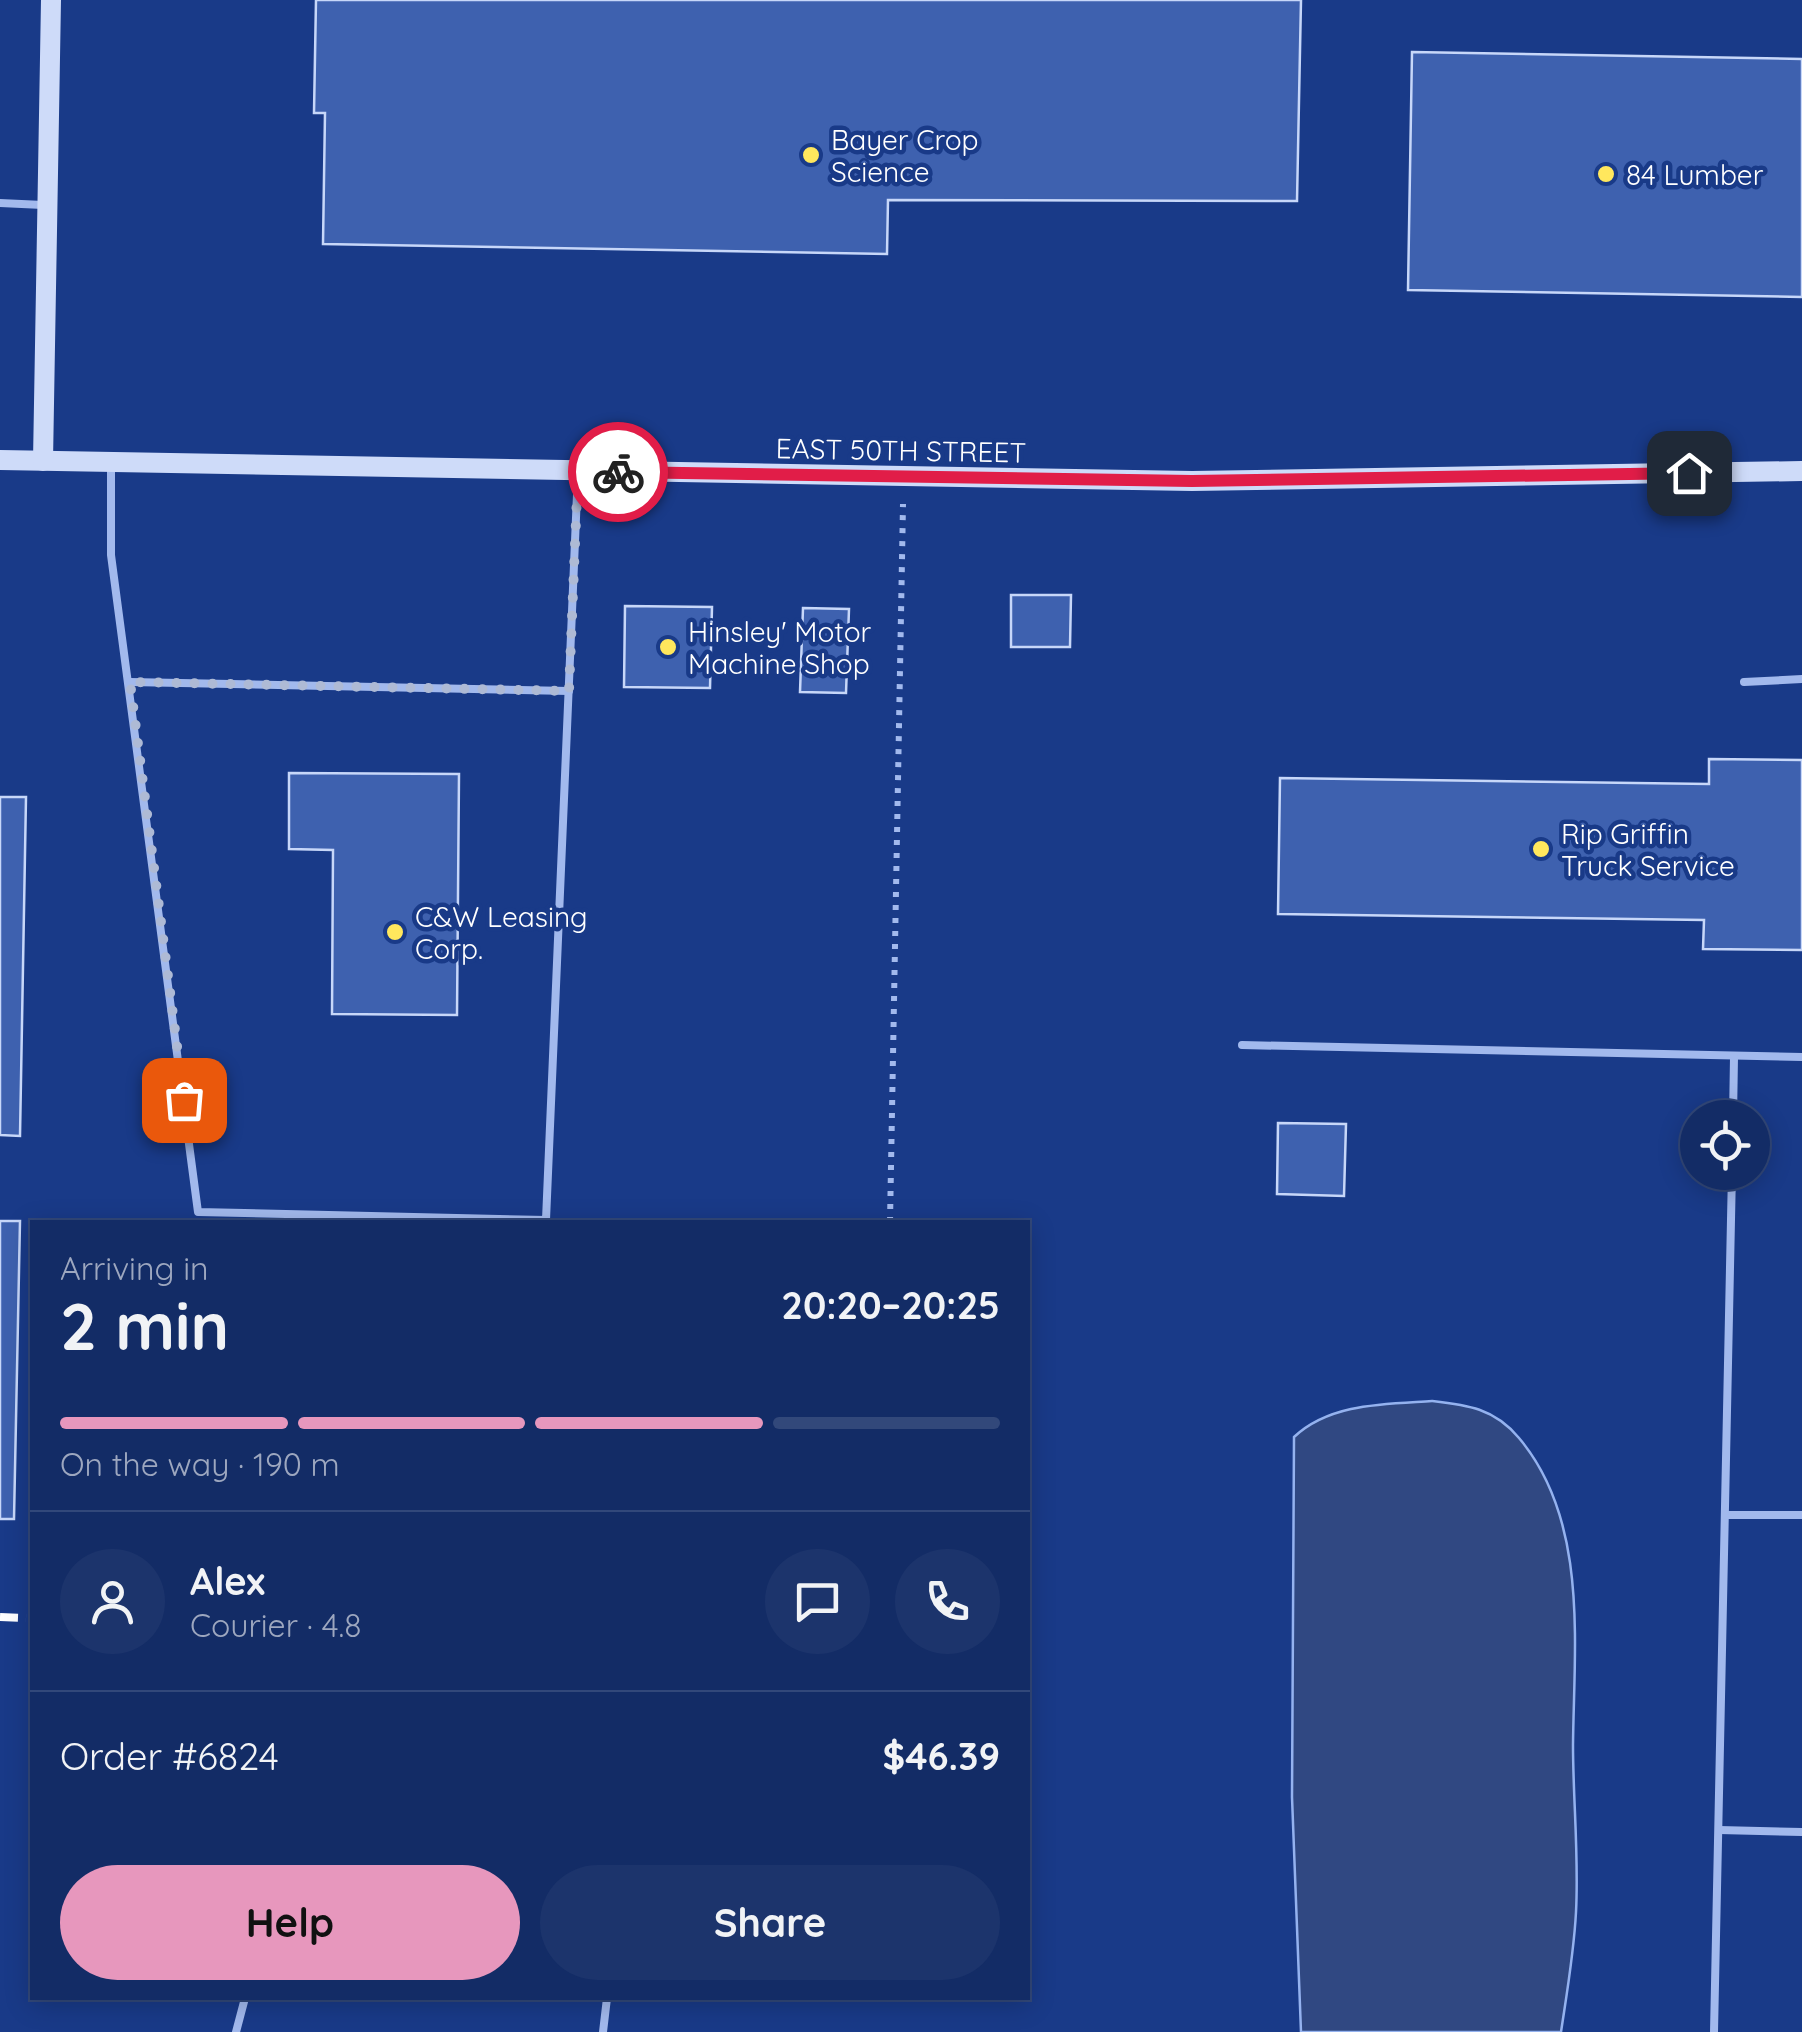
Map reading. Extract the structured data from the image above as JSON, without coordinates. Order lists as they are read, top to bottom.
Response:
{
  "streets": {
    "main road": ["EAST 50TH STREET"]
  },
  "places": [
    "Bayer Crop Science",
    "84 Lumber",
    "Hinsley' Motor Machine Shop",
    "Rip Griffin Truck Service",
    "C&W Leasing Corp."
  ],
  "page": {
    "heading": ["2 min", "Arriving in", "20:20–20:25"],
    "panel": [
      "Alex",
      "Courier · 4.8",
      "Order #6824",
      "$46.39"
    ],
    "bar": "On the way · 190 m",
    "buttons": ["Help", "Share"]
  }
}
